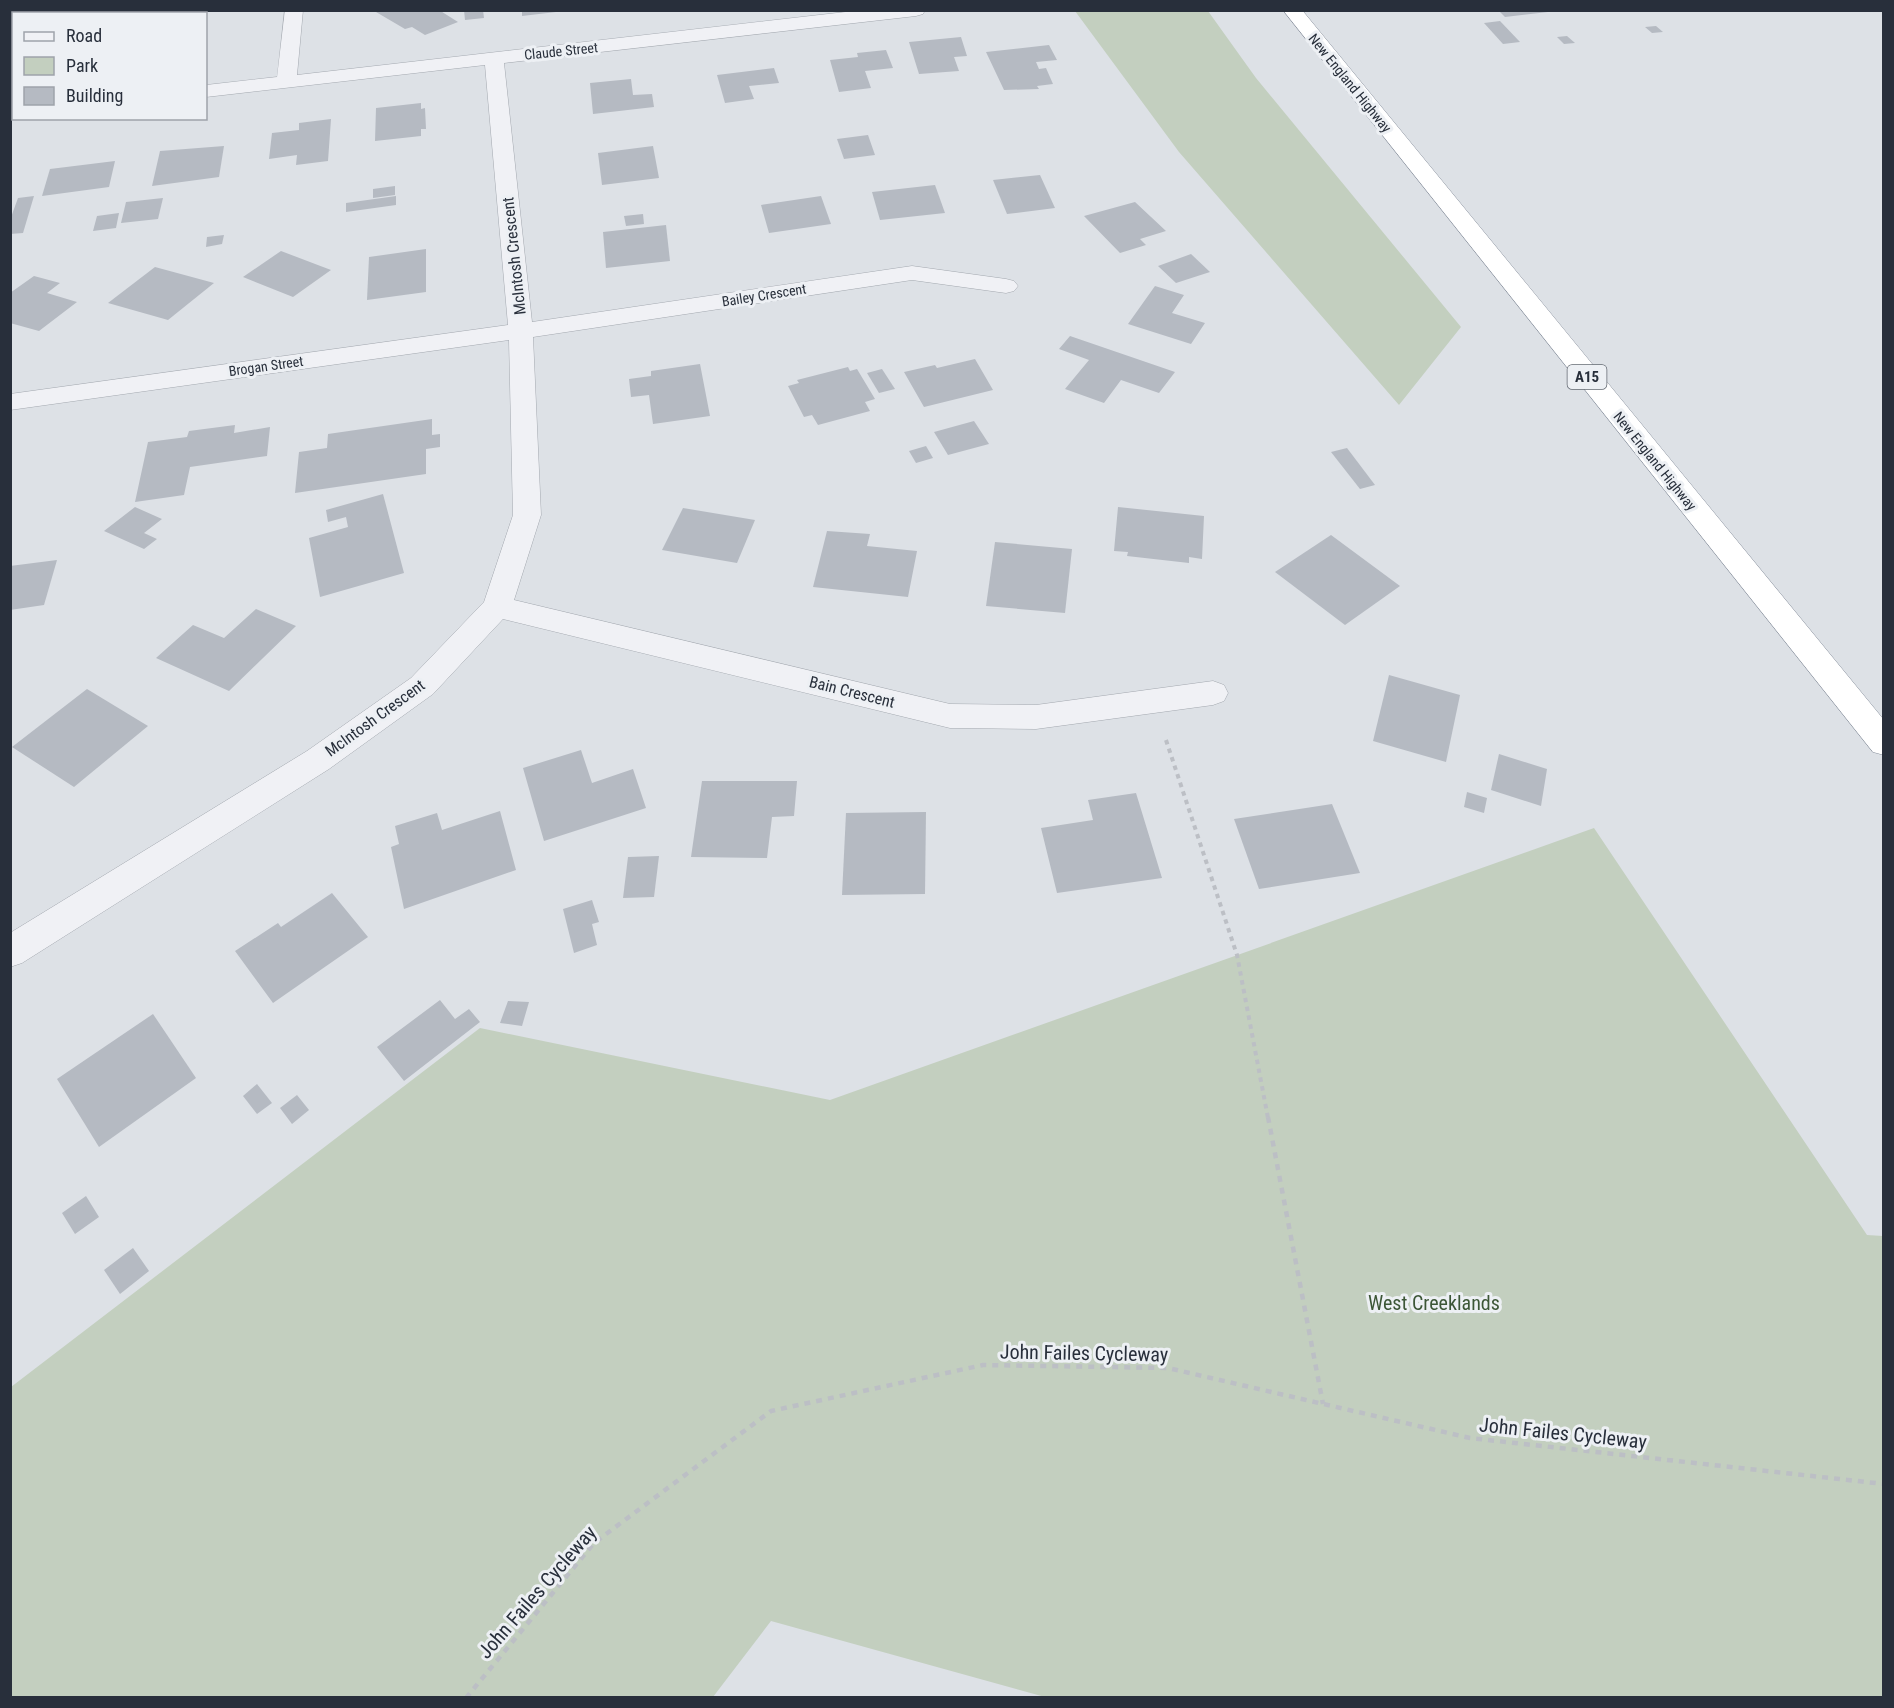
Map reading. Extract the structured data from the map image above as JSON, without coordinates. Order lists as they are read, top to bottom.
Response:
{
  "streets": {
    "highway": ["New England Highway", "A15"],
    "street": [
      "Claude Street",
      "McIntosh Crescent",
      "Bailey Crescent",
      "Brogan Street",
      "Bain Crescent"
    ],
    "path": ["John Failes Cycleway"]
  },
  "crossings": [
    ["Claude Street", "McIntosh Crescent"],
    ["McIntosh Crescent", "Bailey Crescent"],
    ["McIntosh Crescent", "Brogan Street"],
    ["McIntosh Crescent", "Bain Crescent"],
    ["Bailey Crescent", "Brogan Street"]
  ],
  "parks": ["West Creeklands"],
  "legend": ["Road", "Park", "Building"]
}
